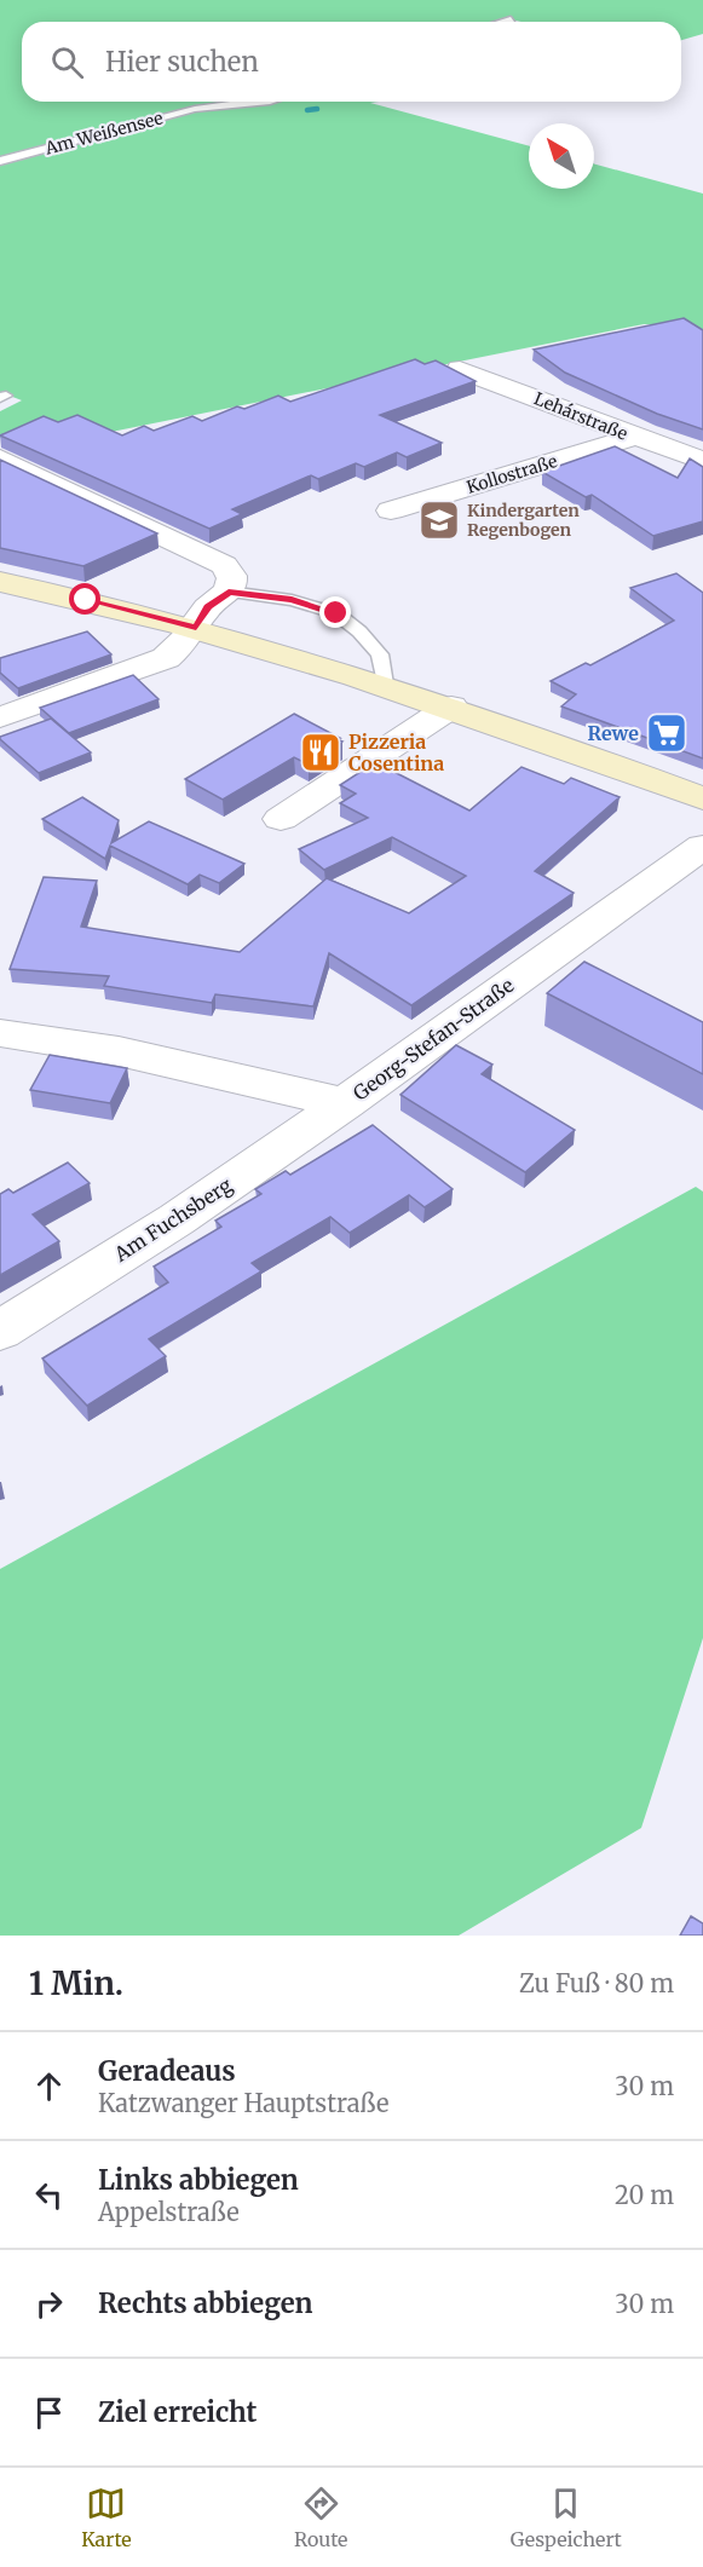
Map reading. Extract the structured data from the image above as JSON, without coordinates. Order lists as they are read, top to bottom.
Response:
{
  "streets": {
    "street": [
      "Lehárstraße",
      "Kollostraße",
      "Georg-Stefan-Straße",
      "Am Fuchsberg"
    ],
    "lane": ["Am Weißensee"]
  },
  "crossings": [
    ["Lehárstraße", "Kollostraße"],
    ["Georg-Stefan-Straße", "Am Fuchsberg"]
  ],
  "places": {
    "school or university": ["Kindergarten Regenbogen"],
    "supermarket": ["Rewe"],
    "restaurant": ["Pizzeria Cosentina"]
  },
  "north": "top left",
  "page": {
    "search": "Hier suchen",
    "heading": ["1 Min.", "Zu Fuß · 80 m"],
    "list": [
      ["Geradeaus", "Katzwanger Hauptstraße", "30 m"],
      ["Links abbiegen", "Appelstraße", "20 m"],
      ["Rechts abbiegen", "30 m"],
      "Ziel erreicht"
    ],
    "nav": ["Karte", "Route", "Gespeichert"]
  }
}
